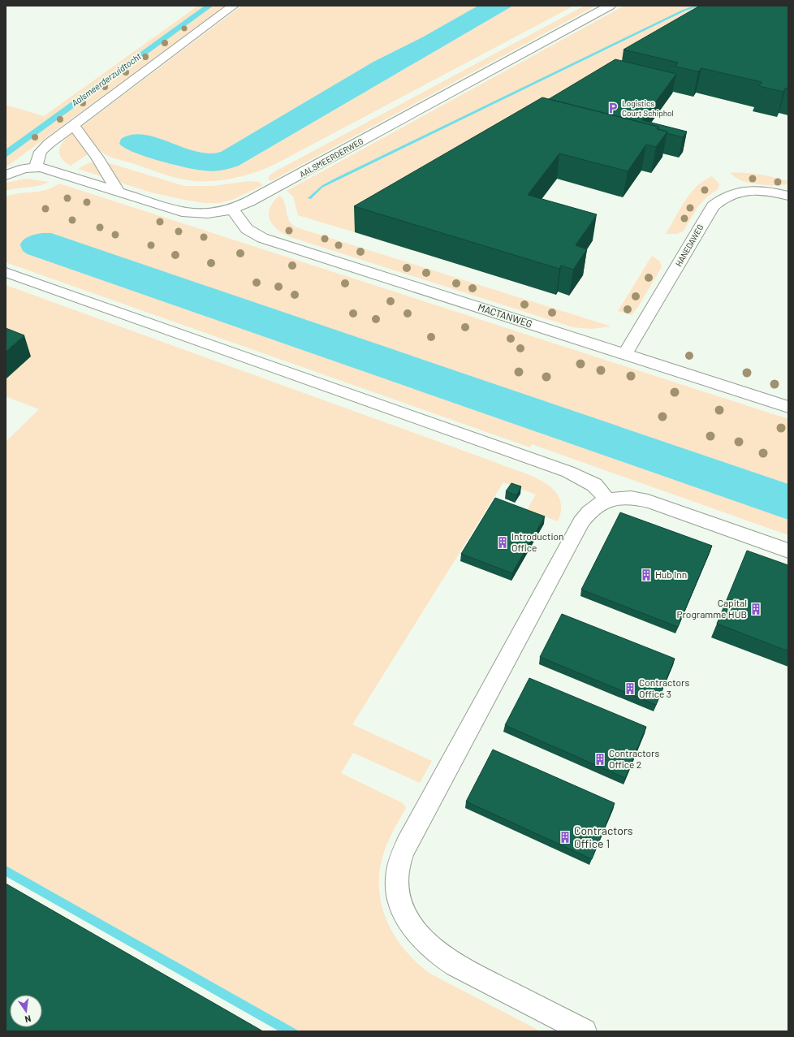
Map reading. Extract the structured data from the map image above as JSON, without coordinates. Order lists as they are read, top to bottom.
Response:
{
  "streets": {
    "street": ["AALSMEERDERWEG", "HANEDAWEG", "MACTANWEG"]
  },
  "crossings": [
    ["AALSMEERDERWEG", "MACTANWEG"],
    ["HANEDAWEG", "MACTANWEG"]
  ],
  "water": ["Aalsmeerderzuidtocht"],
  "places": {
    "parking": ["Logistics Court Schiphol"],
    "building": [
      "Introduction Office",
      "Hub Inn",
      "Capital Programme HUB",
      "Contractors Office 3",
      "Contractors Office 2",
      "Contractors Office 1"
    ]
  },
  "north": "bottom"
}
